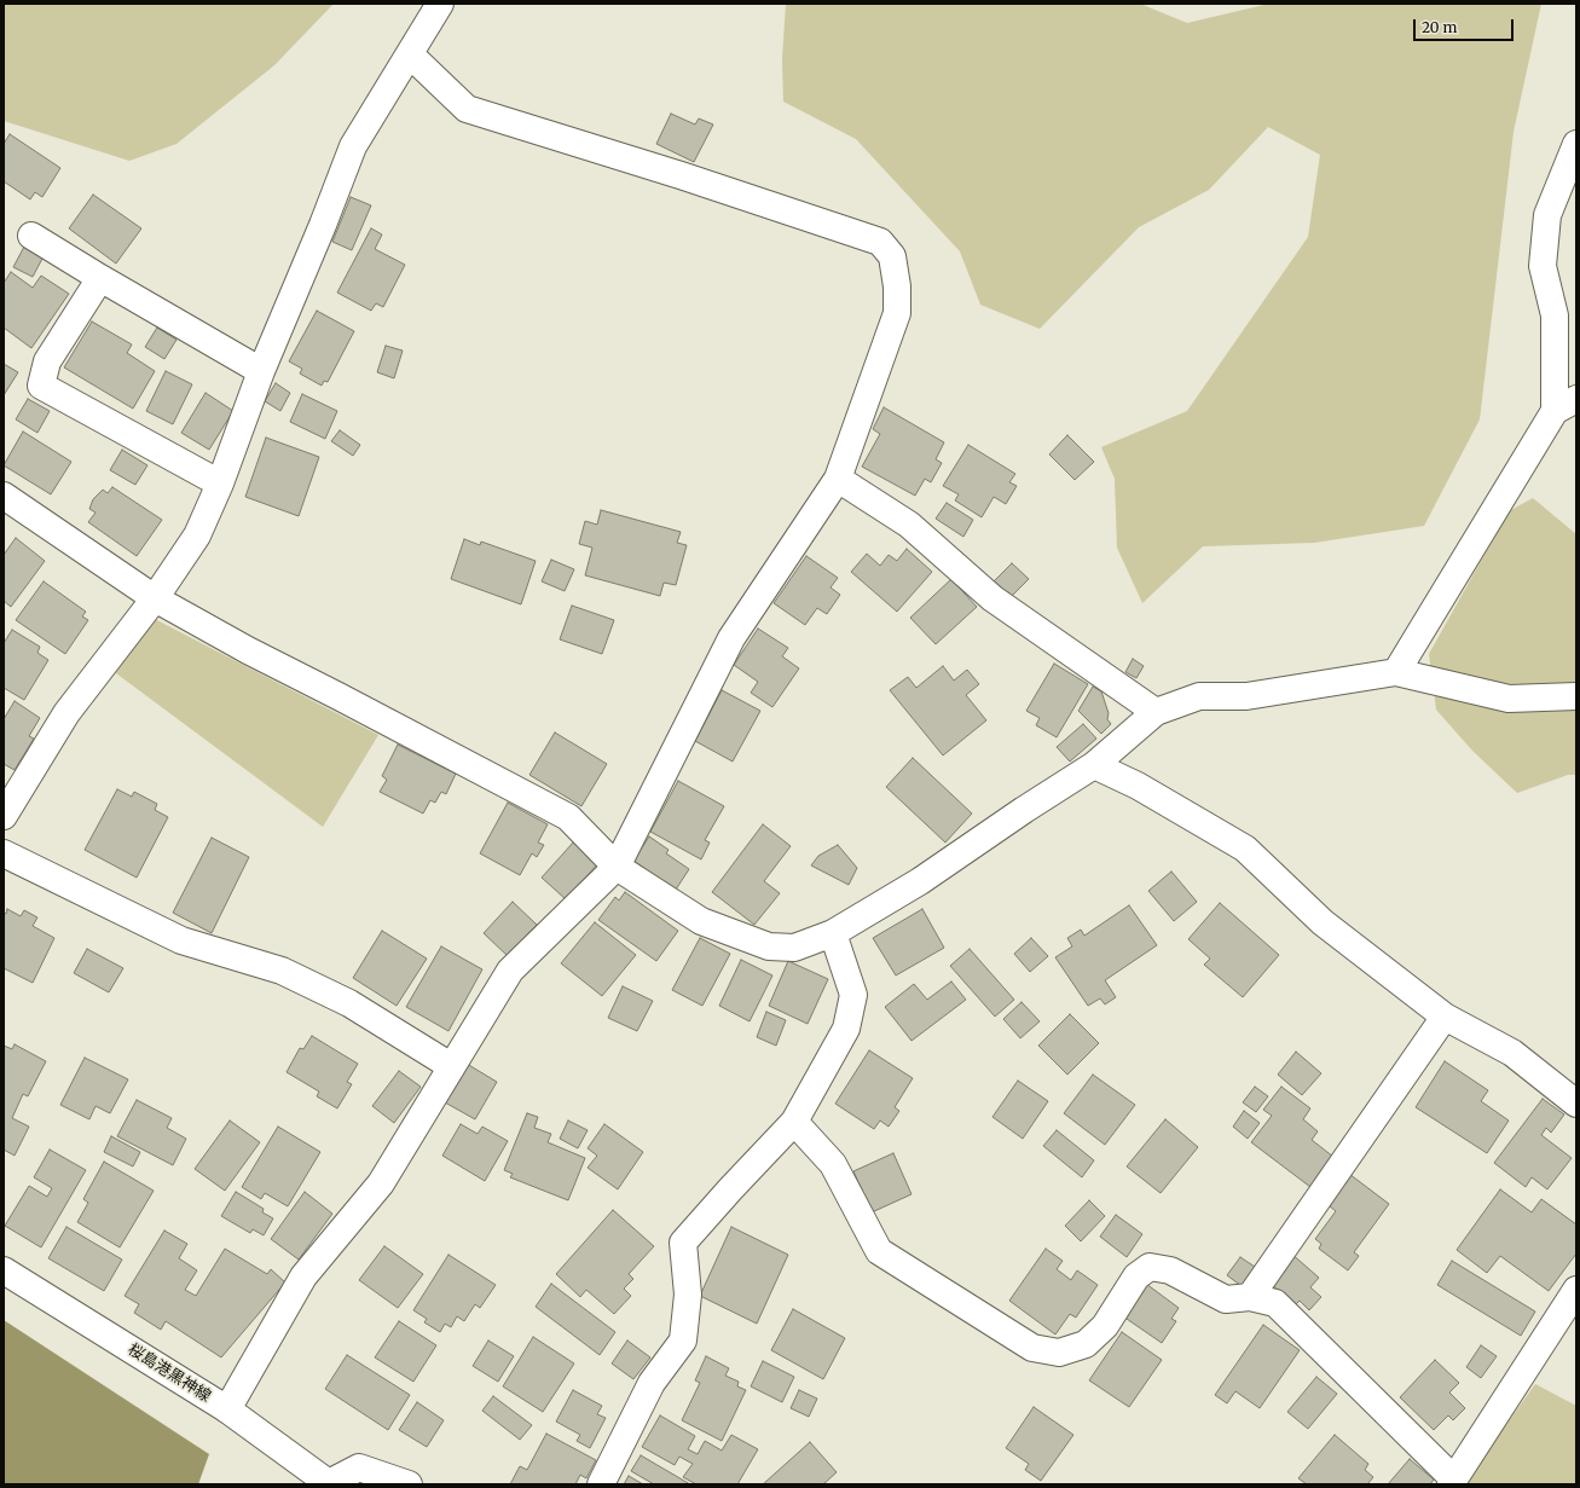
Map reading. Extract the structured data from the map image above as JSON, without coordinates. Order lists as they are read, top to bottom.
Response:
{
  "streets": {
    "street": ["桜島港黒神線"]
  },
  "scale_bar": "20 m"
}
